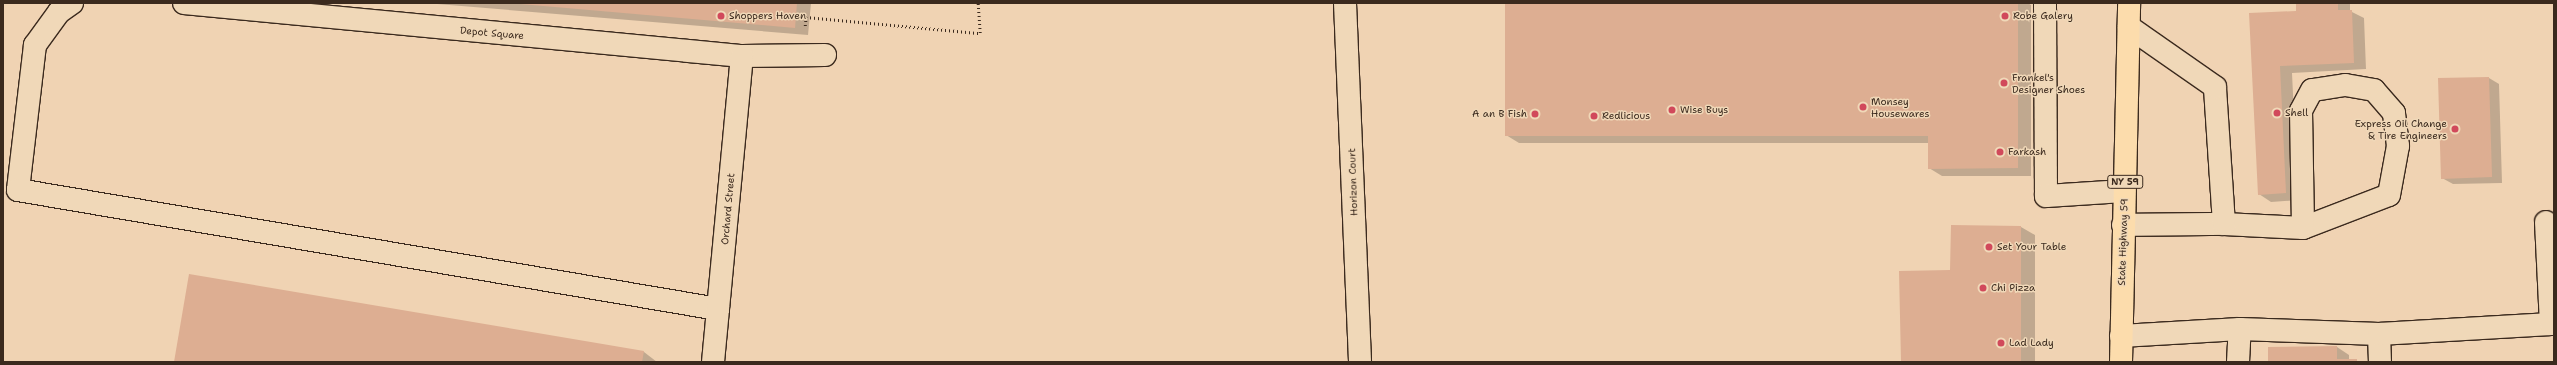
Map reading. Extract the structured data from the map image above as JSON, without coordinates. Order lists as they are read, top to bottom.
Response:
{
  "streets": {
    "main road": ["NY 59", "State Highway 59"],
    "street": ["Depot Square", "Horizon Court", "Orchard Street"]
  },
  "crossings": [
    ["Depot Square", "Orchard Street"]
  ],
  "places": [
    "Shoppers Haven",
    "Robe Galery",
    "Frankel's Designer Shoes",
    "Monsey Housewares",
    "Wise Buys",
    "Shell",
    "A an B Fish",
    "Redlicious",
    "Express Oil Change & Tire Engineers",
    "Farkash",
    "Set Your Table",
    "Chi Pizza",
    "Lad Lady"
  ]
}
